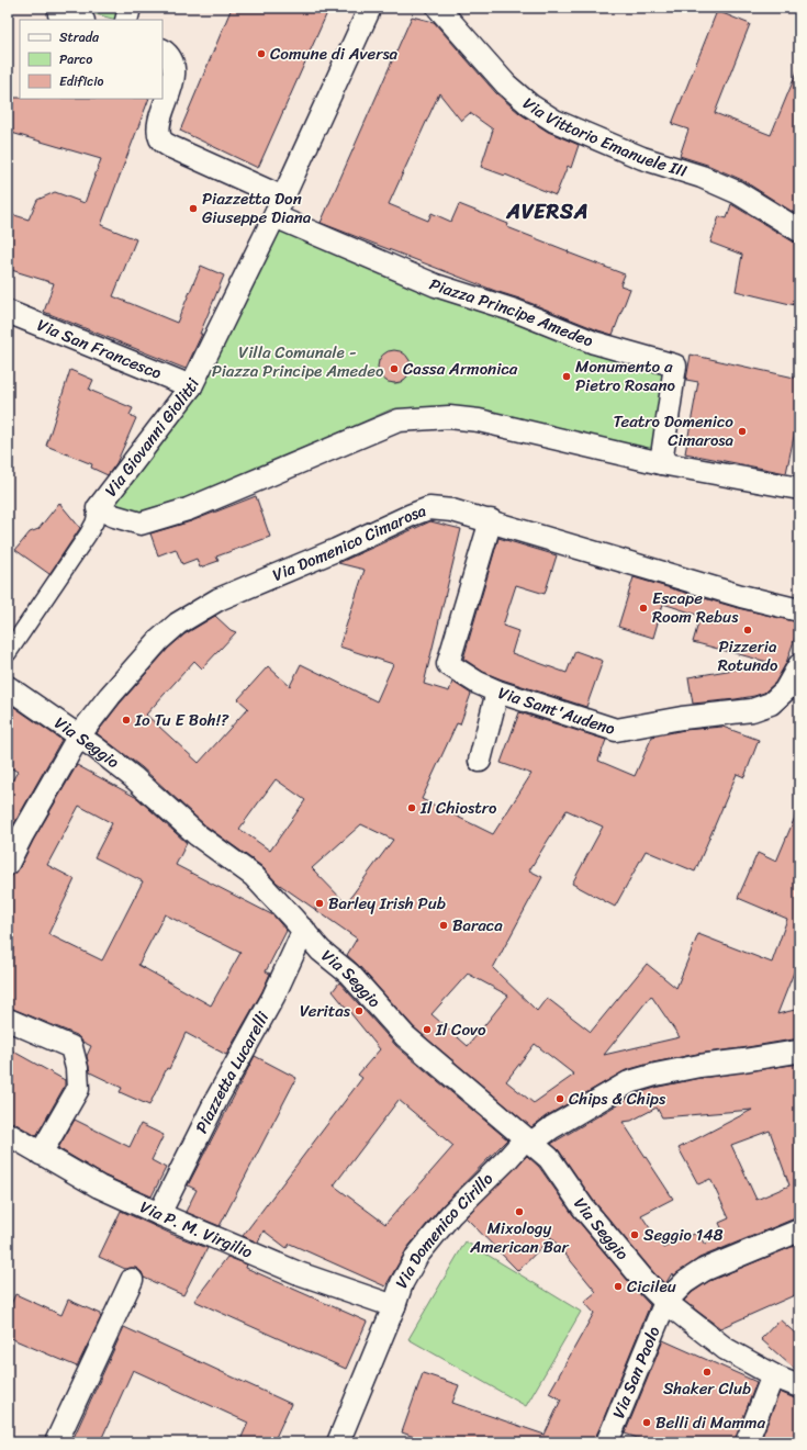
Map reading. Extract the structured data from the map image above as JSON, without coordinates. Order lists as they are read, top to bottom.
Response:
{
  "streets": {
    "street": [
      "Via Vittorio Emanuele III",
      "Piazza Principe Amedeo",
      "Via San Francesco",
      "Via Giovanni Giolitti",
      "Via Domenico Cimarosa",
      "Via Sant'Audeno",
      "Via Seggio",
      "Piazzetta Lucarelli",
      "Via P. M. Virgilio",
      "Via Domenico Cirillo",
      "Via San Paolo"
    ]
  },
  "crossings": [
    ["Piazza Principe Amedeo", "Via Giovanni Giolitti"],
    ["Via San Francesco", "Via Giovanni Giolitti"],
    ["Via Domenico Cimarosa", "Via Sant'Audeno"],
    ["Via Domenico Cimarosa", "Via Seggio"],
    ["Via Seggio", "Piazzetta Lucarelli"],
    ["Via Seggio", "Via Domenico Cirillo"],
    ["Via Seggio", "Via San Paolo"],
    ["Piazzetta Lucarelli", "Via P. M. Virgilio"],
    ["Via P. M. Virgilio", "Via Domenico Cirillo"]
  ],
  "districts": ["AVERSA"],
  "parks": ["Villa Comunale - Piazza Principe Amedeo"],
  "places": [
    "Comune di Aversa",
    "Piazzetta Don Giuseppe Diana",
    "Cassa Armonica",
    "Monumento a Pietro Rosano",
    "Teatro Domenico Cimarosa",
    "Escape Room Rebus",
    "Pizzeria Rotundo",
    "Io Tu E Boh!?",
    "Il Chiostro",
    "Barley Irish Pub",
    "Baraca",
    "Veritas",
    "Il Covo",
    "Chips & Chips",
    "Mixology American Bar",
    "Seggio 148",
    "Cicileu",
    "Shaker Club",
    "Belli di Mamma"
  ],
  "legend": ["Strada", "Parco", "Edificio"]
}
